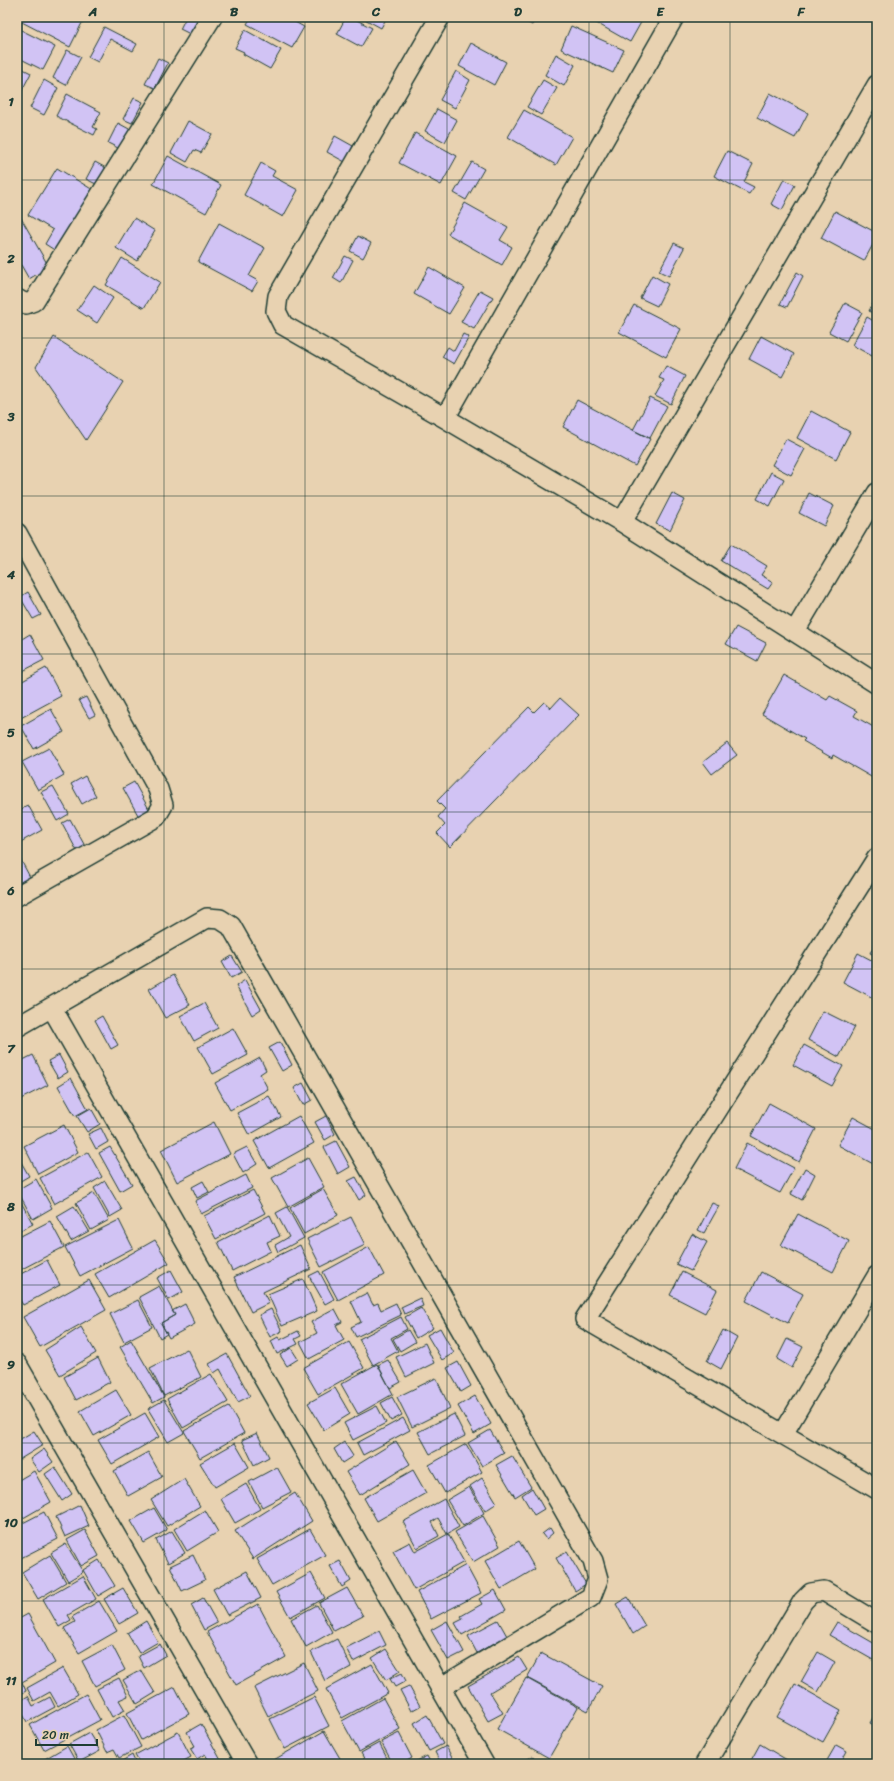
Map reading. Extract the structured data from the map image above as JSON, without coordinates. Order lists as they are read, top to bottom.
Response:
{
  "scale_bar": "20 m",
  "grid": {
    "columns": [
      "A",
      "B",
      "C",
      "D",
      "E",
      "F"
    ],
    "rows": [
      "1",
      "2",
      "3",
      "4",
      "5",
      "6",
      "7",
      "8",
      "9",
      "10",
      "11"
    ]
  }
}
